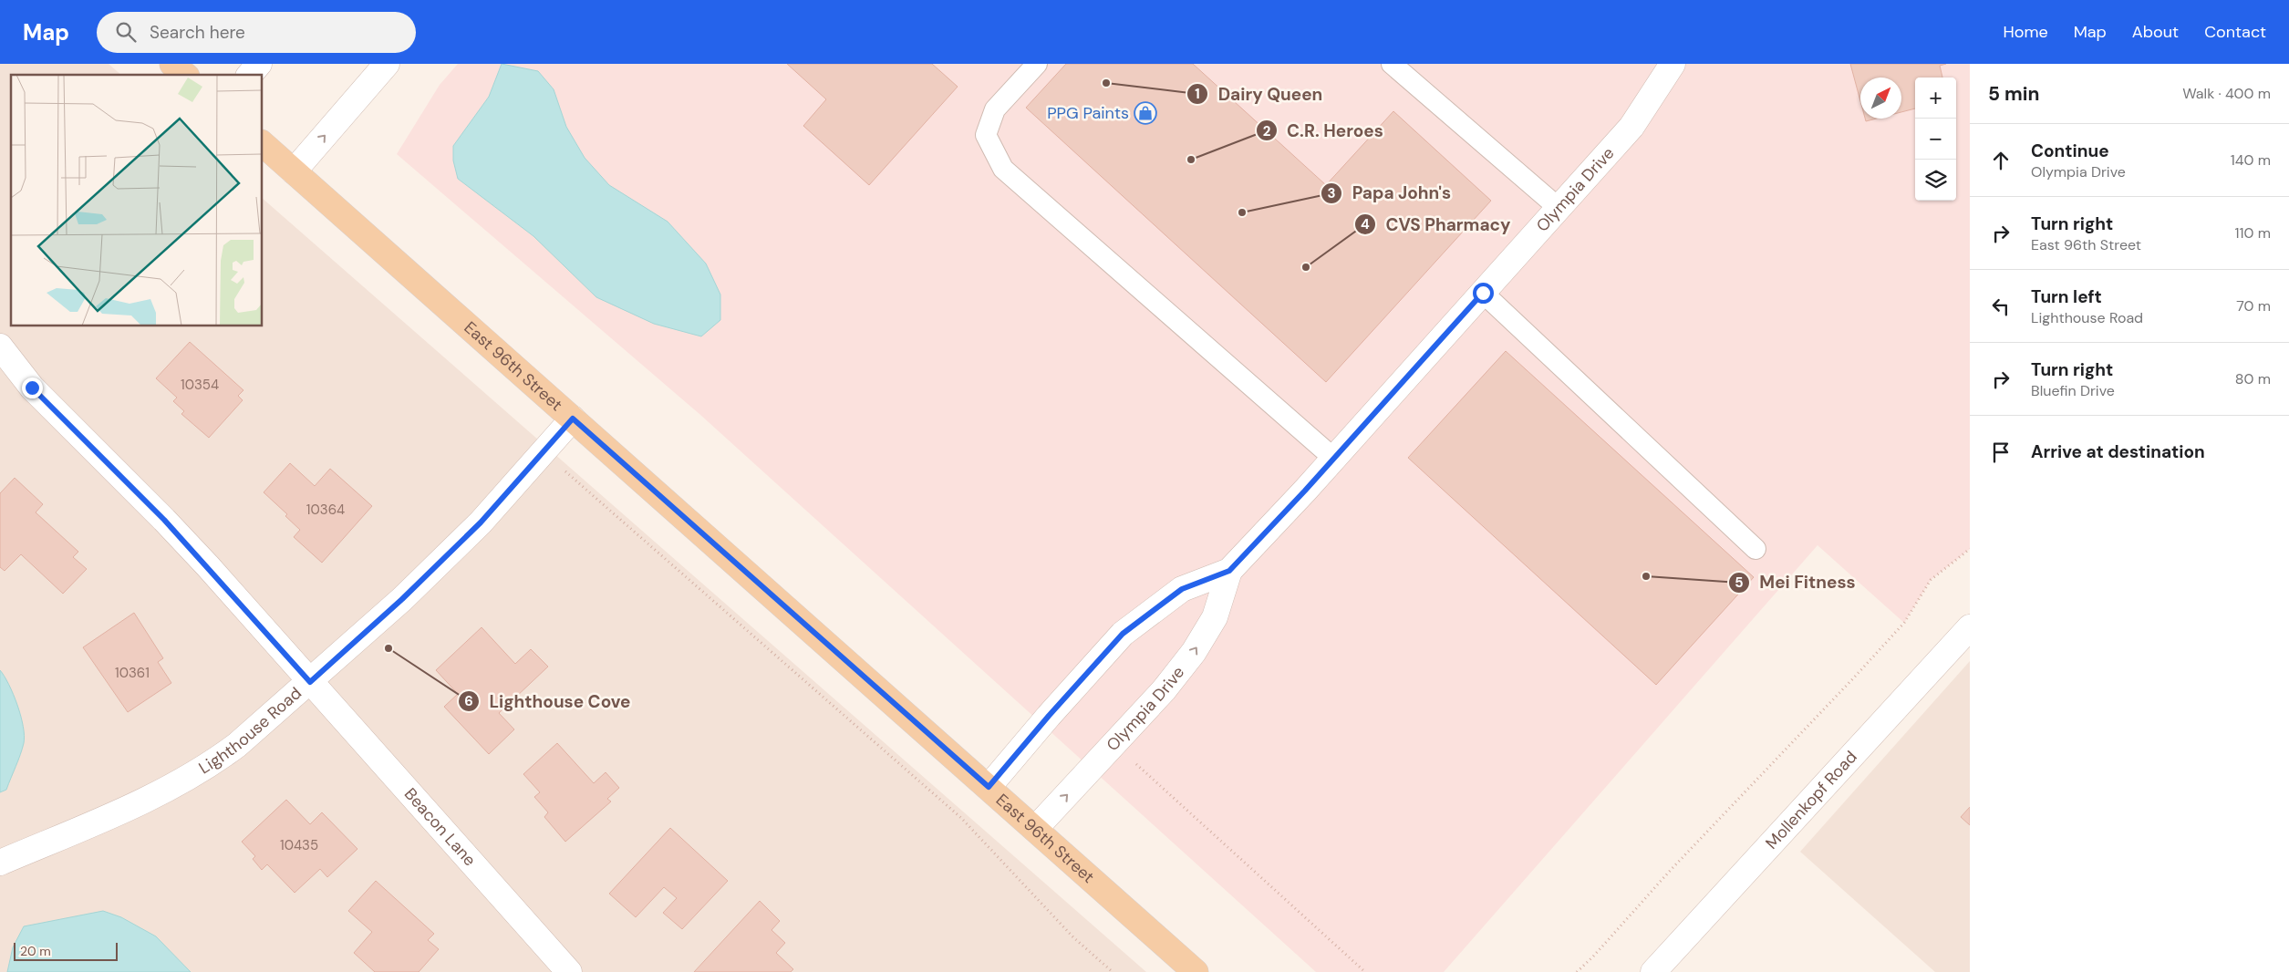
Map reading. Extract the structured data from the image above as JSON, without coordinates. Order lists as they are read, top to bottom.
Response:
{
  "streets": {
    "main road": ["East 96th Street"],
    "street": [
      "Olympia Drive",
      "Lighthouse Road",
      "Mollenkopf Road",
      "Beacon Lane"
    ]
  },
  "crossings": [
    ["Olympia Drive", "East 96th Street"],
    ["East 96th Street", "Lighthouse Road"],
    ["Lighthouse Road", "Beacon Lane"]
  ],
  "places": {
    "other": [
      "Dairy Queen",
      "C.R. Heroes",
      "Papa John's",
      "CVS Pharmacy",
      "Mei Fitness",
      "Lighthouse Cove"
    ],
    "shop": ["PPG Paints"]
  },
  "house_numbers": [
    "10354",
    "10364",
    "10361",
    "10435"
  ],
  "scale_bar": "20 m",
  "north": "top right",
  "page": {
    "header": "Map",
    "search": "Search here",
    "nav": [
      "Home",
      "Map",
      "About",
      "Contact"
    ],
    "heading": ["5 min", "Walk · 400 m"],
    "map_buttons": ["+", "−"],
    "list": [
      ["Continue", "Olympia Drive", "140 m"],
      ["Turn right", "East 96th Street", "110 m"],
      ["Turn left", "Lighthouse Road", "70 m"],
      ["Turn right", "Bluefin Drive", "80 m"],
      "Arrive at destination"
    ],
    "scale": "20 m"
  }
}
